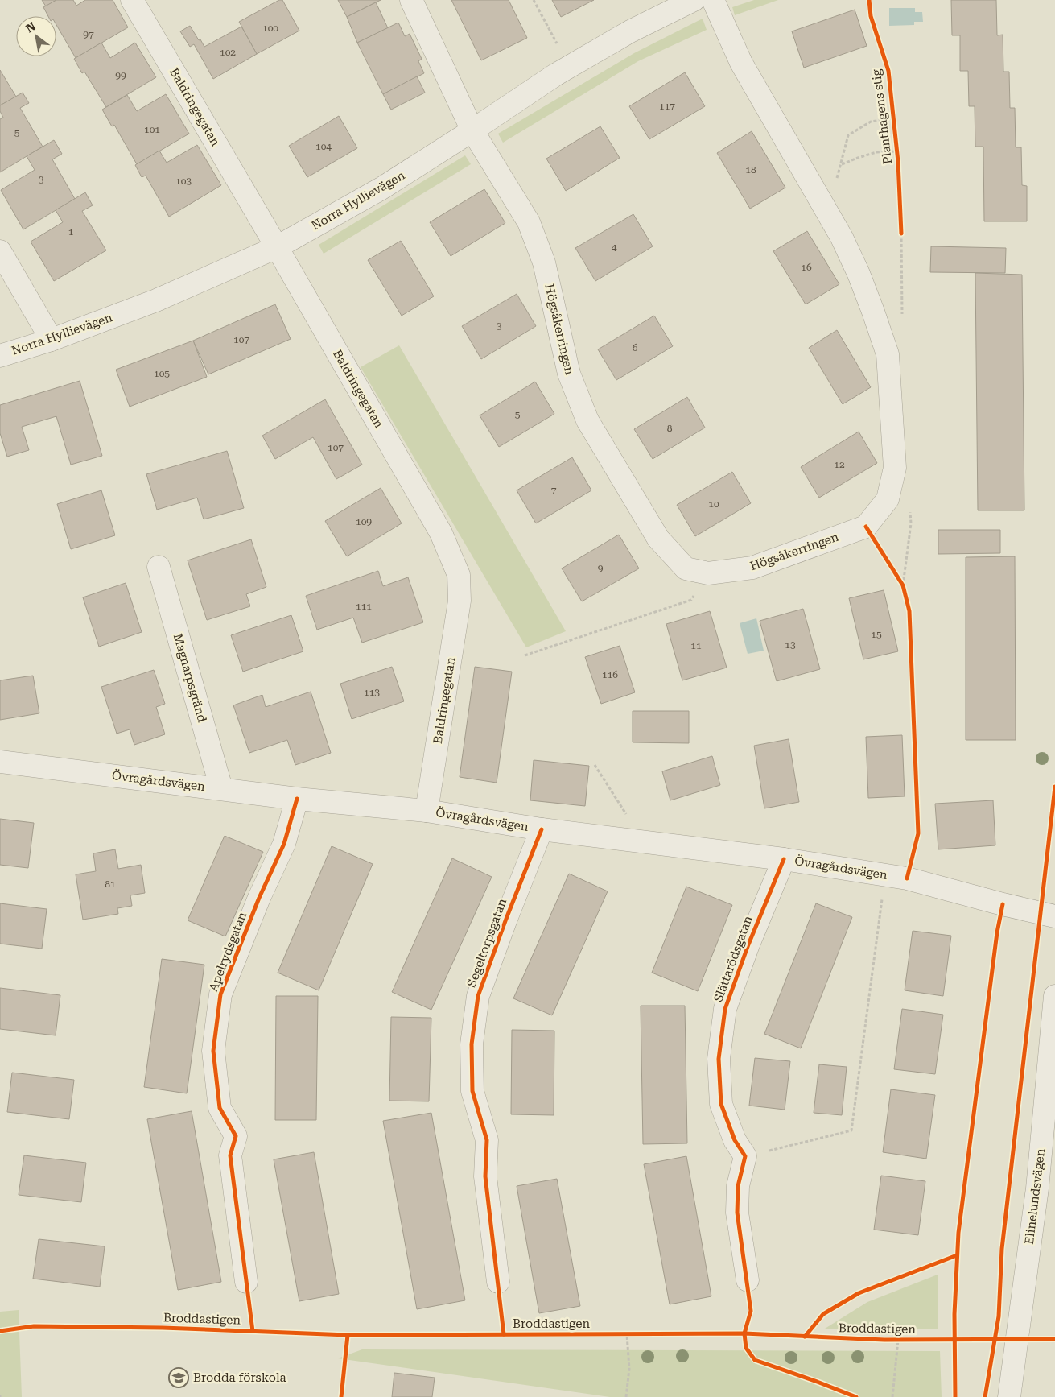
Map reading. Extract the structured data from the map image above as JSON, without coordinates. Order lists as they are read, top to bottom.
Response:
{
  "streets": {
    "street": [
      "Baldringegatan",
      "Norra Hyllievägen",
      "Högsåkerringen",
      "Magnarpsgränd",
      "Övragårdsvägen",
      "Segeltorpsgatan",
      "Apelrydsgatan",
      "Slättarödsgatan",
      "Elinelundsvägen"
    ],
    "cycle path": ["Planthagens stig", "Broddastigen"]
  },
  "crossings": [
    ["Baldringegatan", "Norra Hyllievägen"],
    ["Baldringegatan", "Övragårdsvägen"],
    ["Norra Hyllievägen", "Högsåkerringen"],
    ["Magnarpsgränd", "Övragårdsvägen"],
    ["Övragårdsvägen", "Segeltorpsgatan"],
    ["Övragårdsvägen", "Apelrydsgatan"],
    ["Övragårdsvägen", "Slättarödsgatan"]
  ],
  "places": {
    "school or university": ["Brodda förskola"]
  },
  "house_numbers": [
    "100",
    "97",
    "102",
    "99",
    "117",
    "101",
    "5",
    "104",
    "18",
    "3",
    "103",
    "1",
    "4",
    "16",
    "3",
    "107",
    "6",
    "105",
    "5",
    "8",
    "107",
    "12",
    "7",
    "10",
    "109",
    "9",
    "111",
    "15",
    "13",
    "11",
    "116",
    "113",
    "81"
  ],
  "north": "top left"
}
